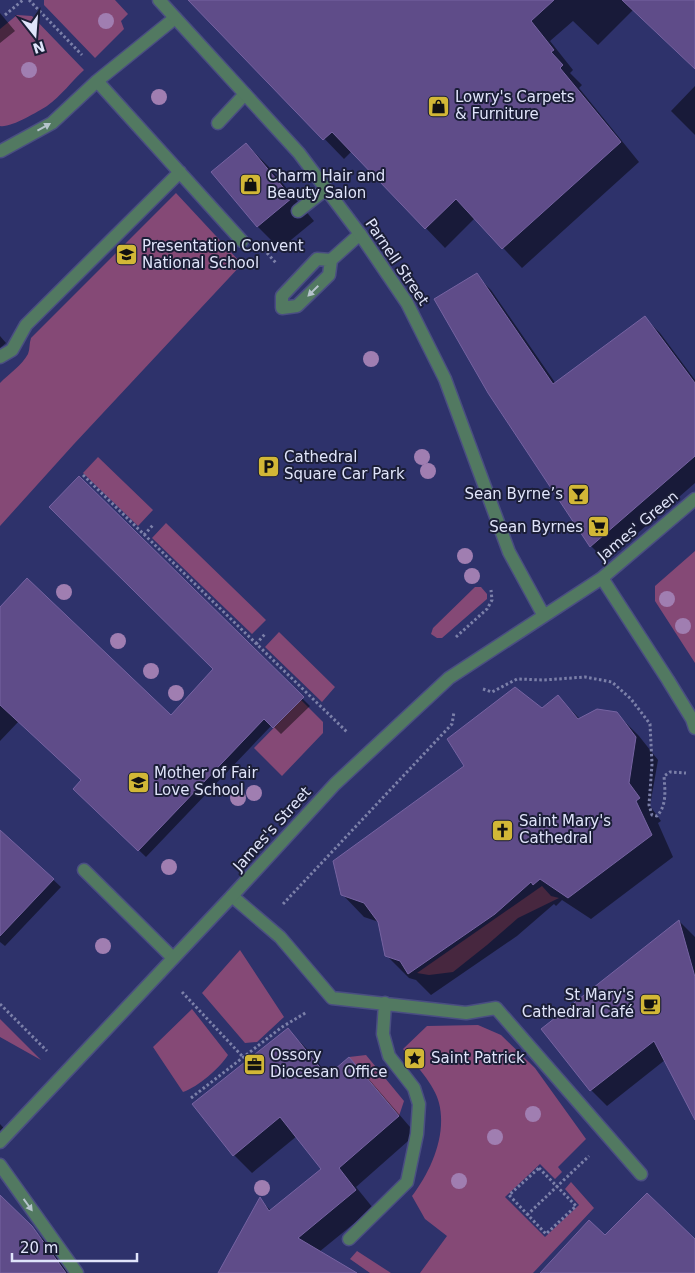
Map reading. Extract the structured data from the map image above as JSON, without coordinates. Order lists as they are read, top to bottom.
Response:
{
  "streets": {
    "street": ["Parnell Street", "James' Green", "James's Street"]
  },
  "crossings": [
    ["Parnell Street", "James's Street"],
    ["James' Green", "James's Street"]
  ],
  "places": {
    "shop": ["Lowry's Carpets & Furniture", "Charm Hair and Beauty Salon"],
    "school or university": ["Presentation Convent National School", "Mother of Fair Love School"],
    "parking": ["Cathedral Square Car Park"],
    "bar": ["Sean Byrne’s"],
    "supermarket": ["Sean Byrnes"],
    "church": ["Saint Mary's Cathedral"],
    "cafe": ["St Mary's Cathedral Café"],
    "place": ["Saint Patrick"],
    "office": ["Ossory Diocesan Office"]
  },
  "scale_bar": "20 m",
  "north": "bottom"
}
